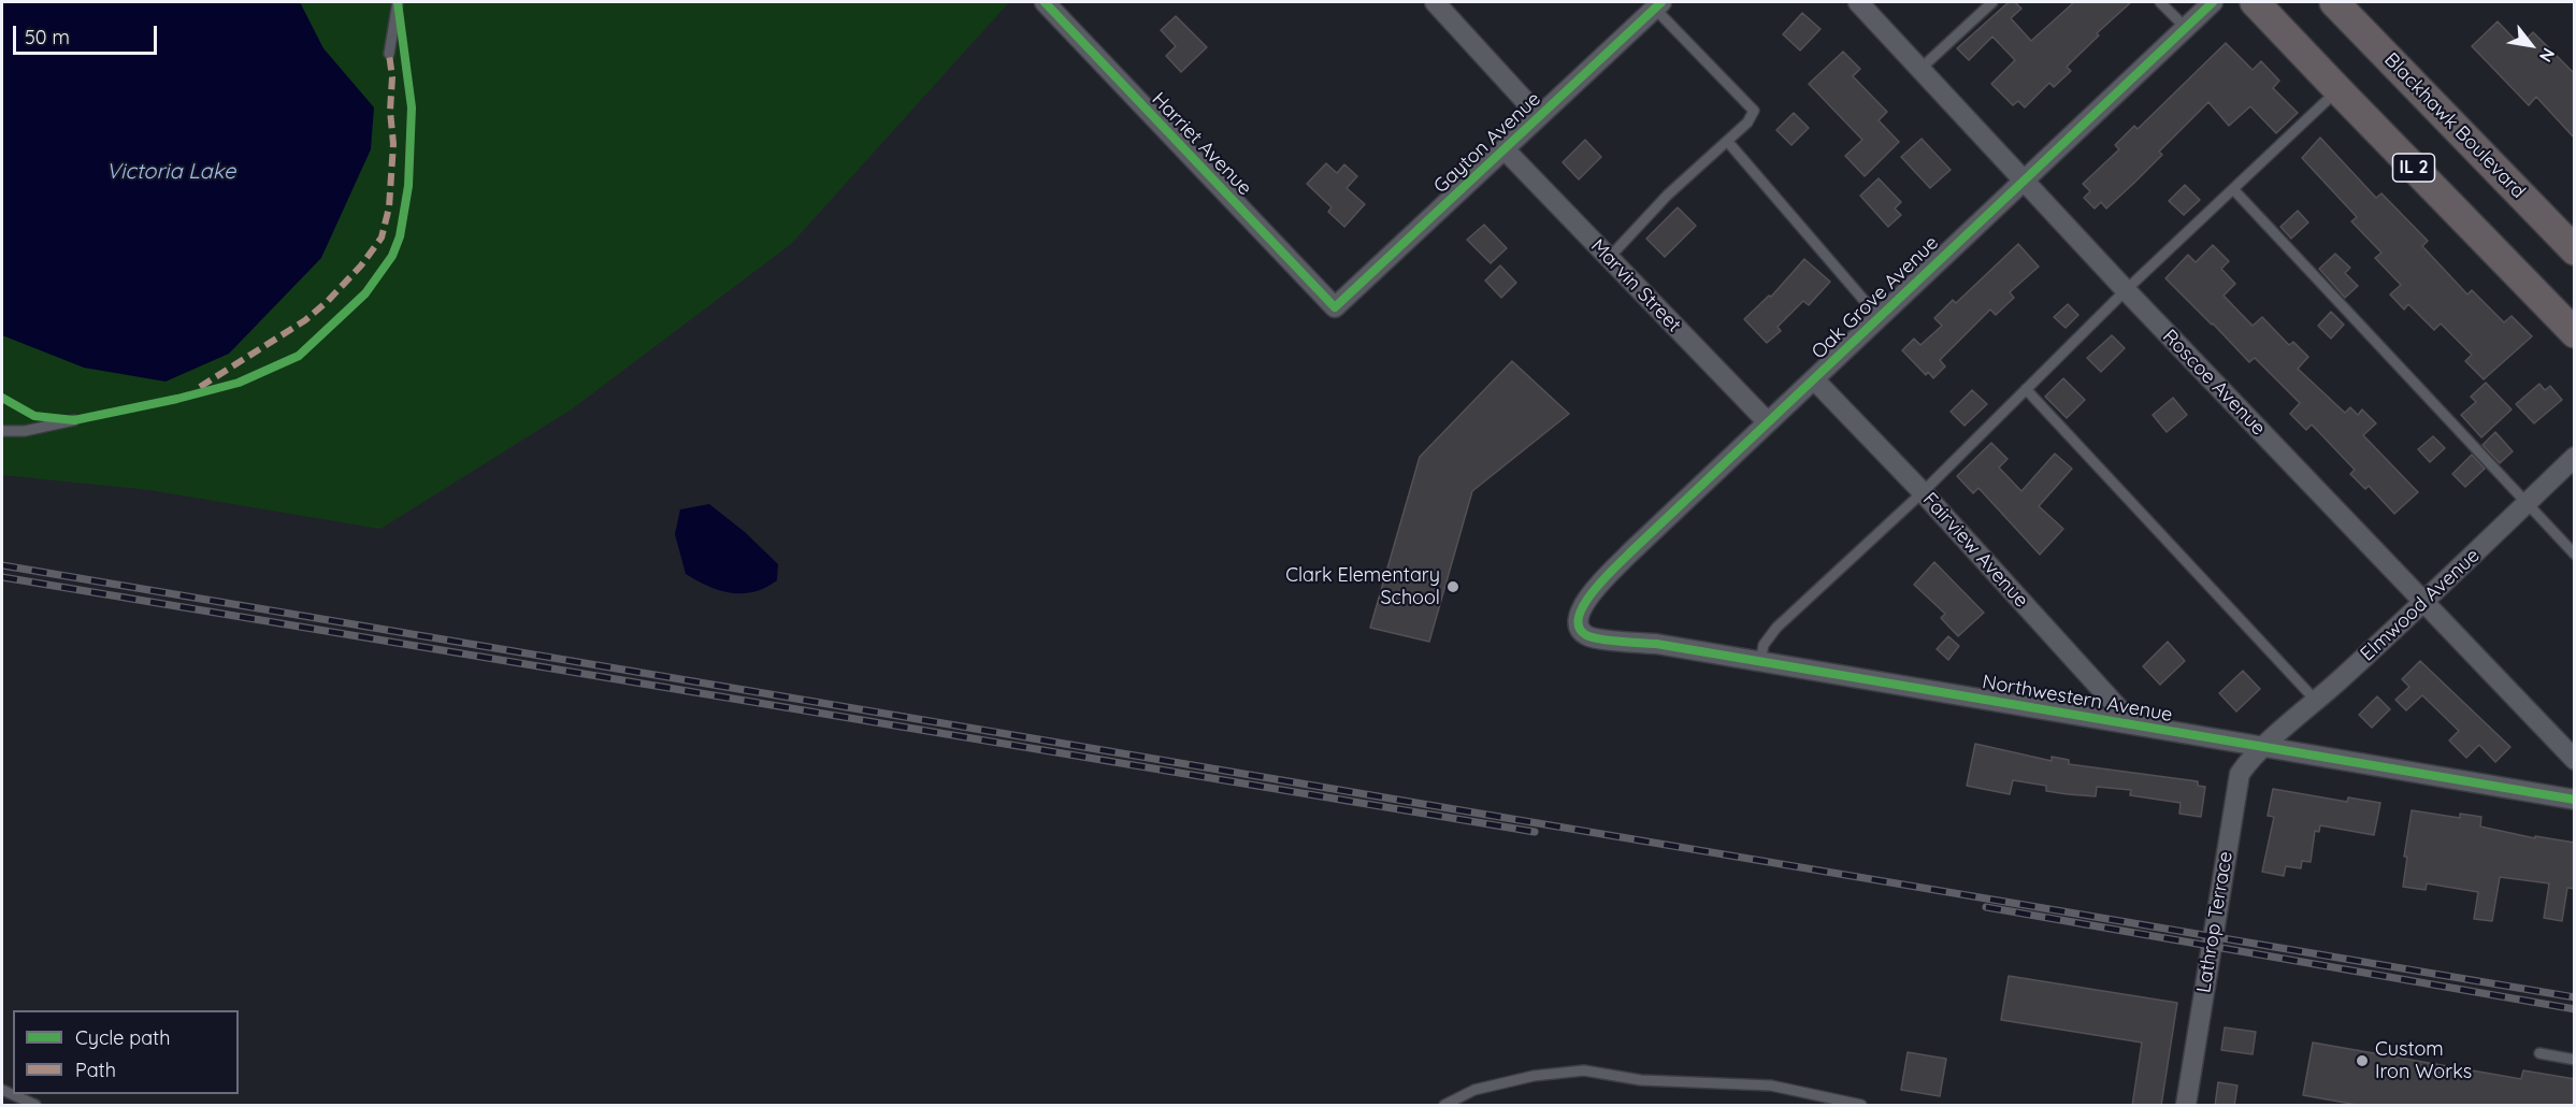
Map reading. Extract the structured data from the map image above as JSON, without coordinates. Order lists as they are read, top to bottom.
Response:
{
  "streets": {
    "main road": ["Blackhawk Boulevard", "IL 2"],
    "street": [
      "Gayton Avenue",
      "Harriet Avenue",
      "Marvin Street",
      "Oak Grove Avenue",
      "Roscoe Avenue",
      "Fairview Avenue",
      "Elmwood Avenue",
      "Northwestern Avenue",
      "Lathrop Terrace"
    ]
  },
  "crossings": [
    ["Gayton Avenue", "Harriet Avenue"],
    ["Gayton Avenue", "Marvin Street"],
    ["Marvin Street", "Oak Grove Avenue"],
    ["Oak Grove Avenue", "Roscoe Avenue"],
    ["Oak Grove Avenue", "Fairview Avenue"],
    ["Oak Grove Avenue", "Northwestern Avenue"],
    ["Roscoe Avenue", "Elmwood Avenue"],
    ["Fairview Avenue", "Northwestern Avenue"],
    ["Elmwood Avenue", "Northwestern Avenue"],
    ["Elmwood Avenue", "Lathrop Terrace"],
    ["Northwestern Avenue", "Lathrop Terrace"]
  ],
  "water": ["Victoria Lake"],
  "places": ["Clark Elementary School", "Custom Iron Works"],
  "legend": ["Cycle path", "Path"],
  "scale_bar": "50 m",
  "north": "bottom right"
}
